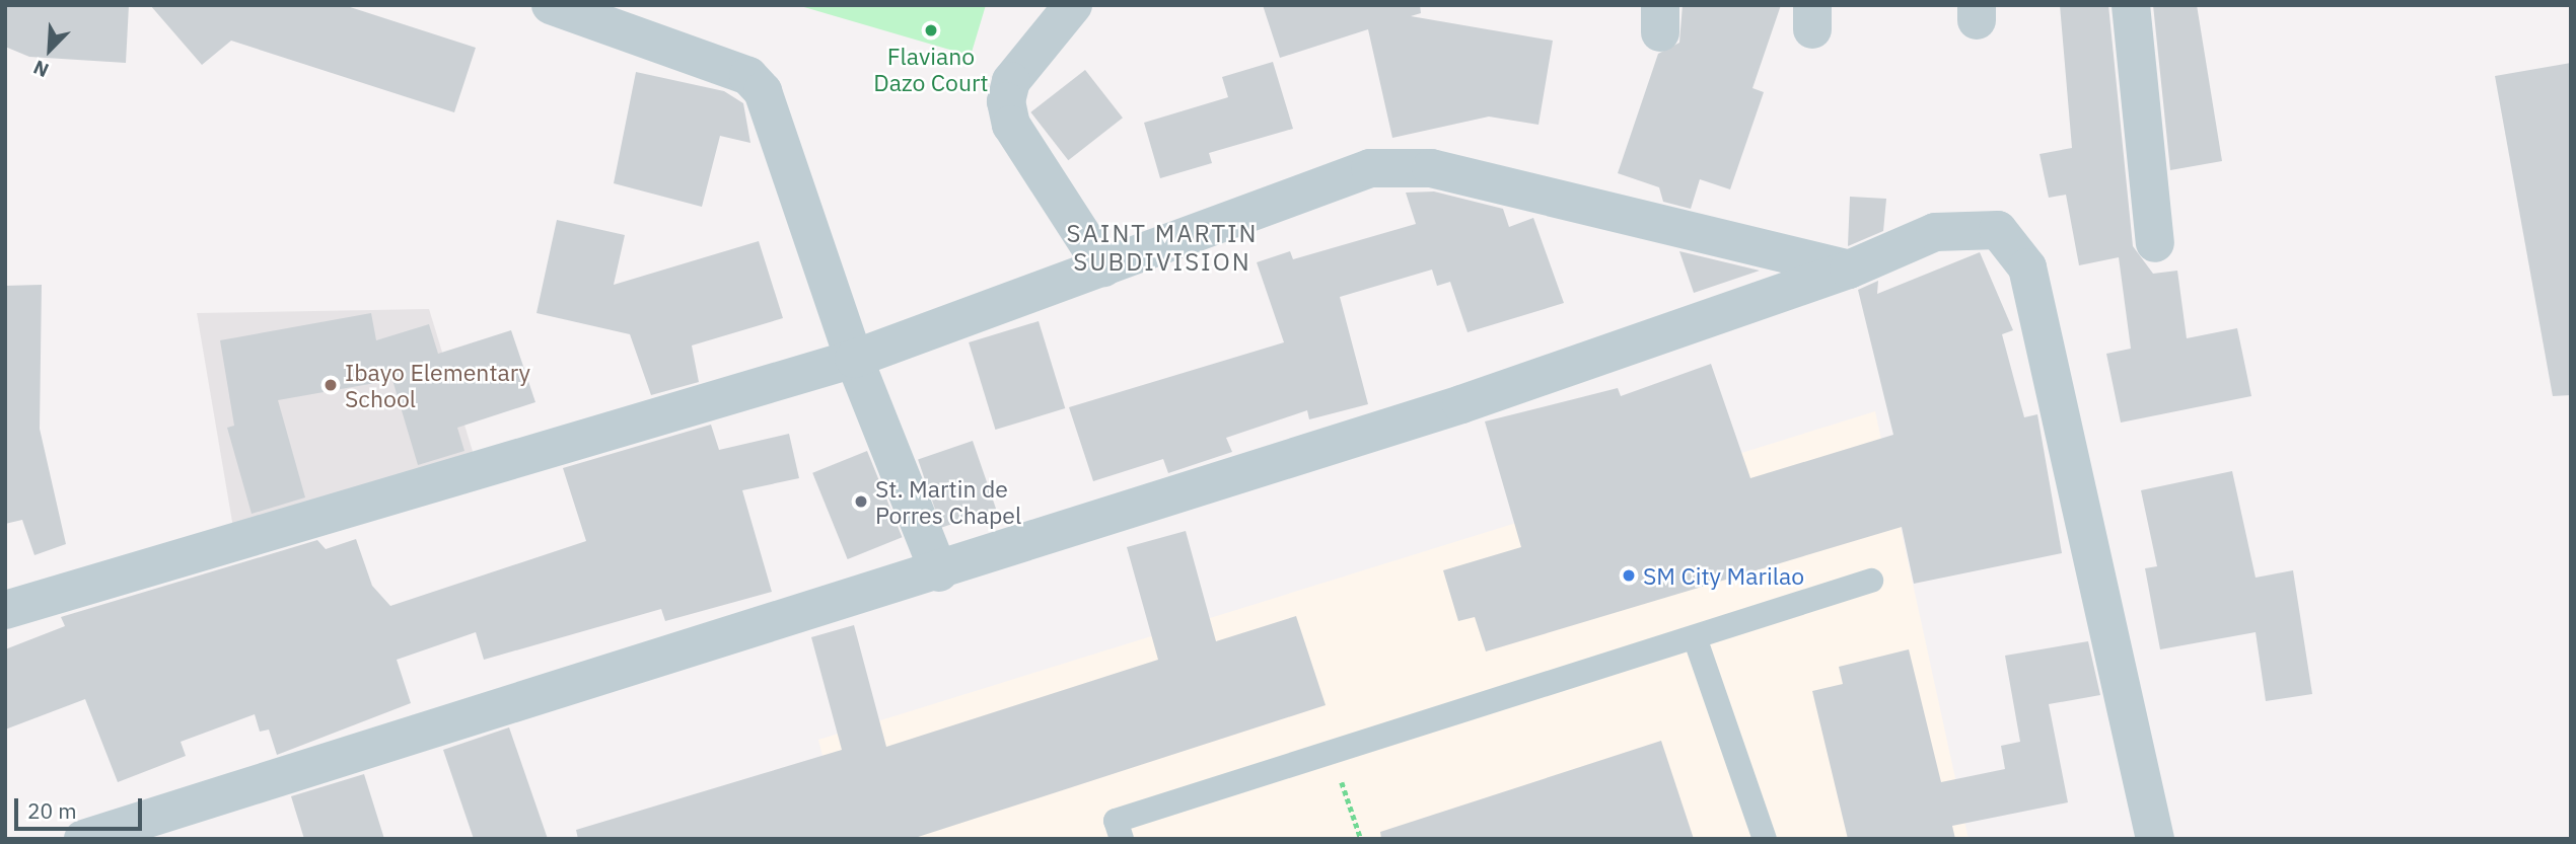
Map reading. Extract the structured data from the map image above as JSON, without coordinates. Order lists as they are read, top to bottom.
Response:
{
  "districts": ["SAINT MARTIN SUBDIVISION"],
  "places": [
    "Flaviano Dazo Court",
    "Ibayo Elementary School",
    "St. Martin de Porres Chapel",
    "SM City Marilao"
  ],
  "scale_bar": "20 m",
  "north": "bottom left"
}
